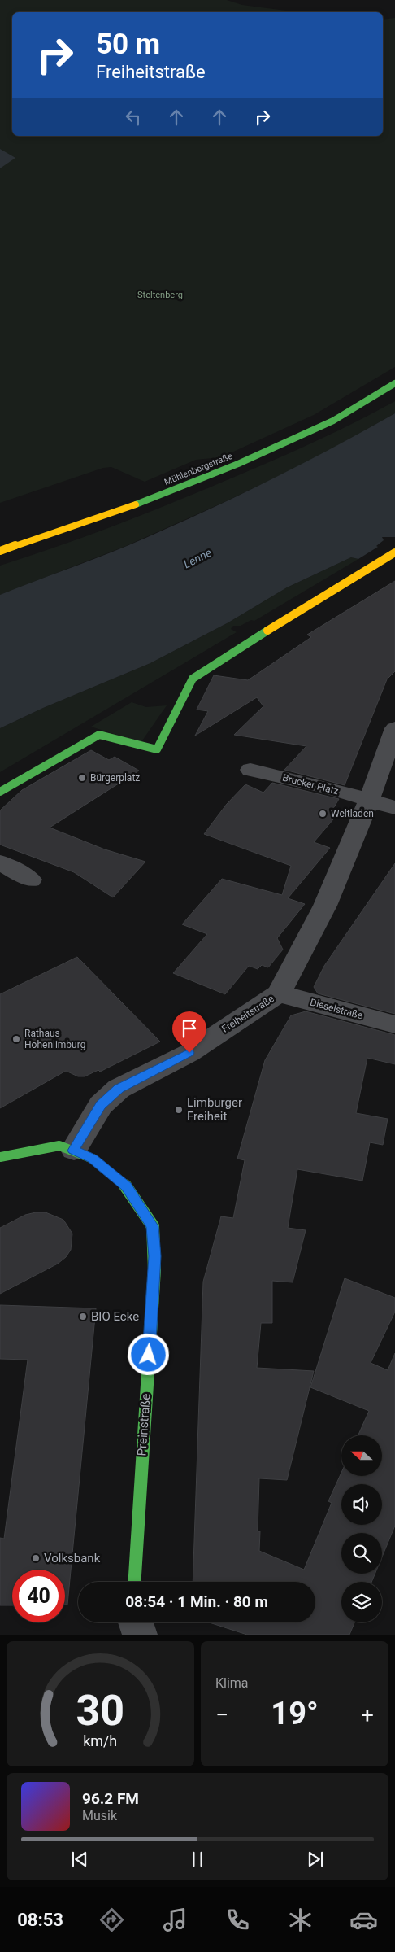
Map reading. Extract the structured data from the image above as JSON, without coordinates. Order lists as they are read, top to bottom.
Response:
{
  "streets": {
    "street": [
      "Mühlenbergstraße",
      "Brucker Platz",
      "Dieselstraße",
      "Freiheitstraße",
      "Preinstraße"
    ]
  },
  "crossings": [
    ["Brucker Platz", "Freiheitstraße"],
    ["Dieselstraße", "Freiheitstraße"],
    ["Freiheitstraße", "Preinstraße"]
  ],
  "water": ["Lenne"],
  "parks": ["Steltenberg"],
  "places": [
    "Bürgerplatz",
    "Weltladen",
    "Rathaus Hohenlimburg",
    "Limburger Freiheit",
    "BIO Ecke",
    "Volksbank"
  ],
  "north": "left",
  "page": {
    "turn": ["50 m", "Freiheitstraße"],
    "limit": "40",
    "trip": "08:54 · 1 Min. · 80 m",
    "tile": "Klima",
    "heat": ["−", "19°", "+"],
    "song": ["96.2 FM", "Musik"],
    "tabs": "08:53",
    "gauge": ["30", "km/h"]
  }
}
